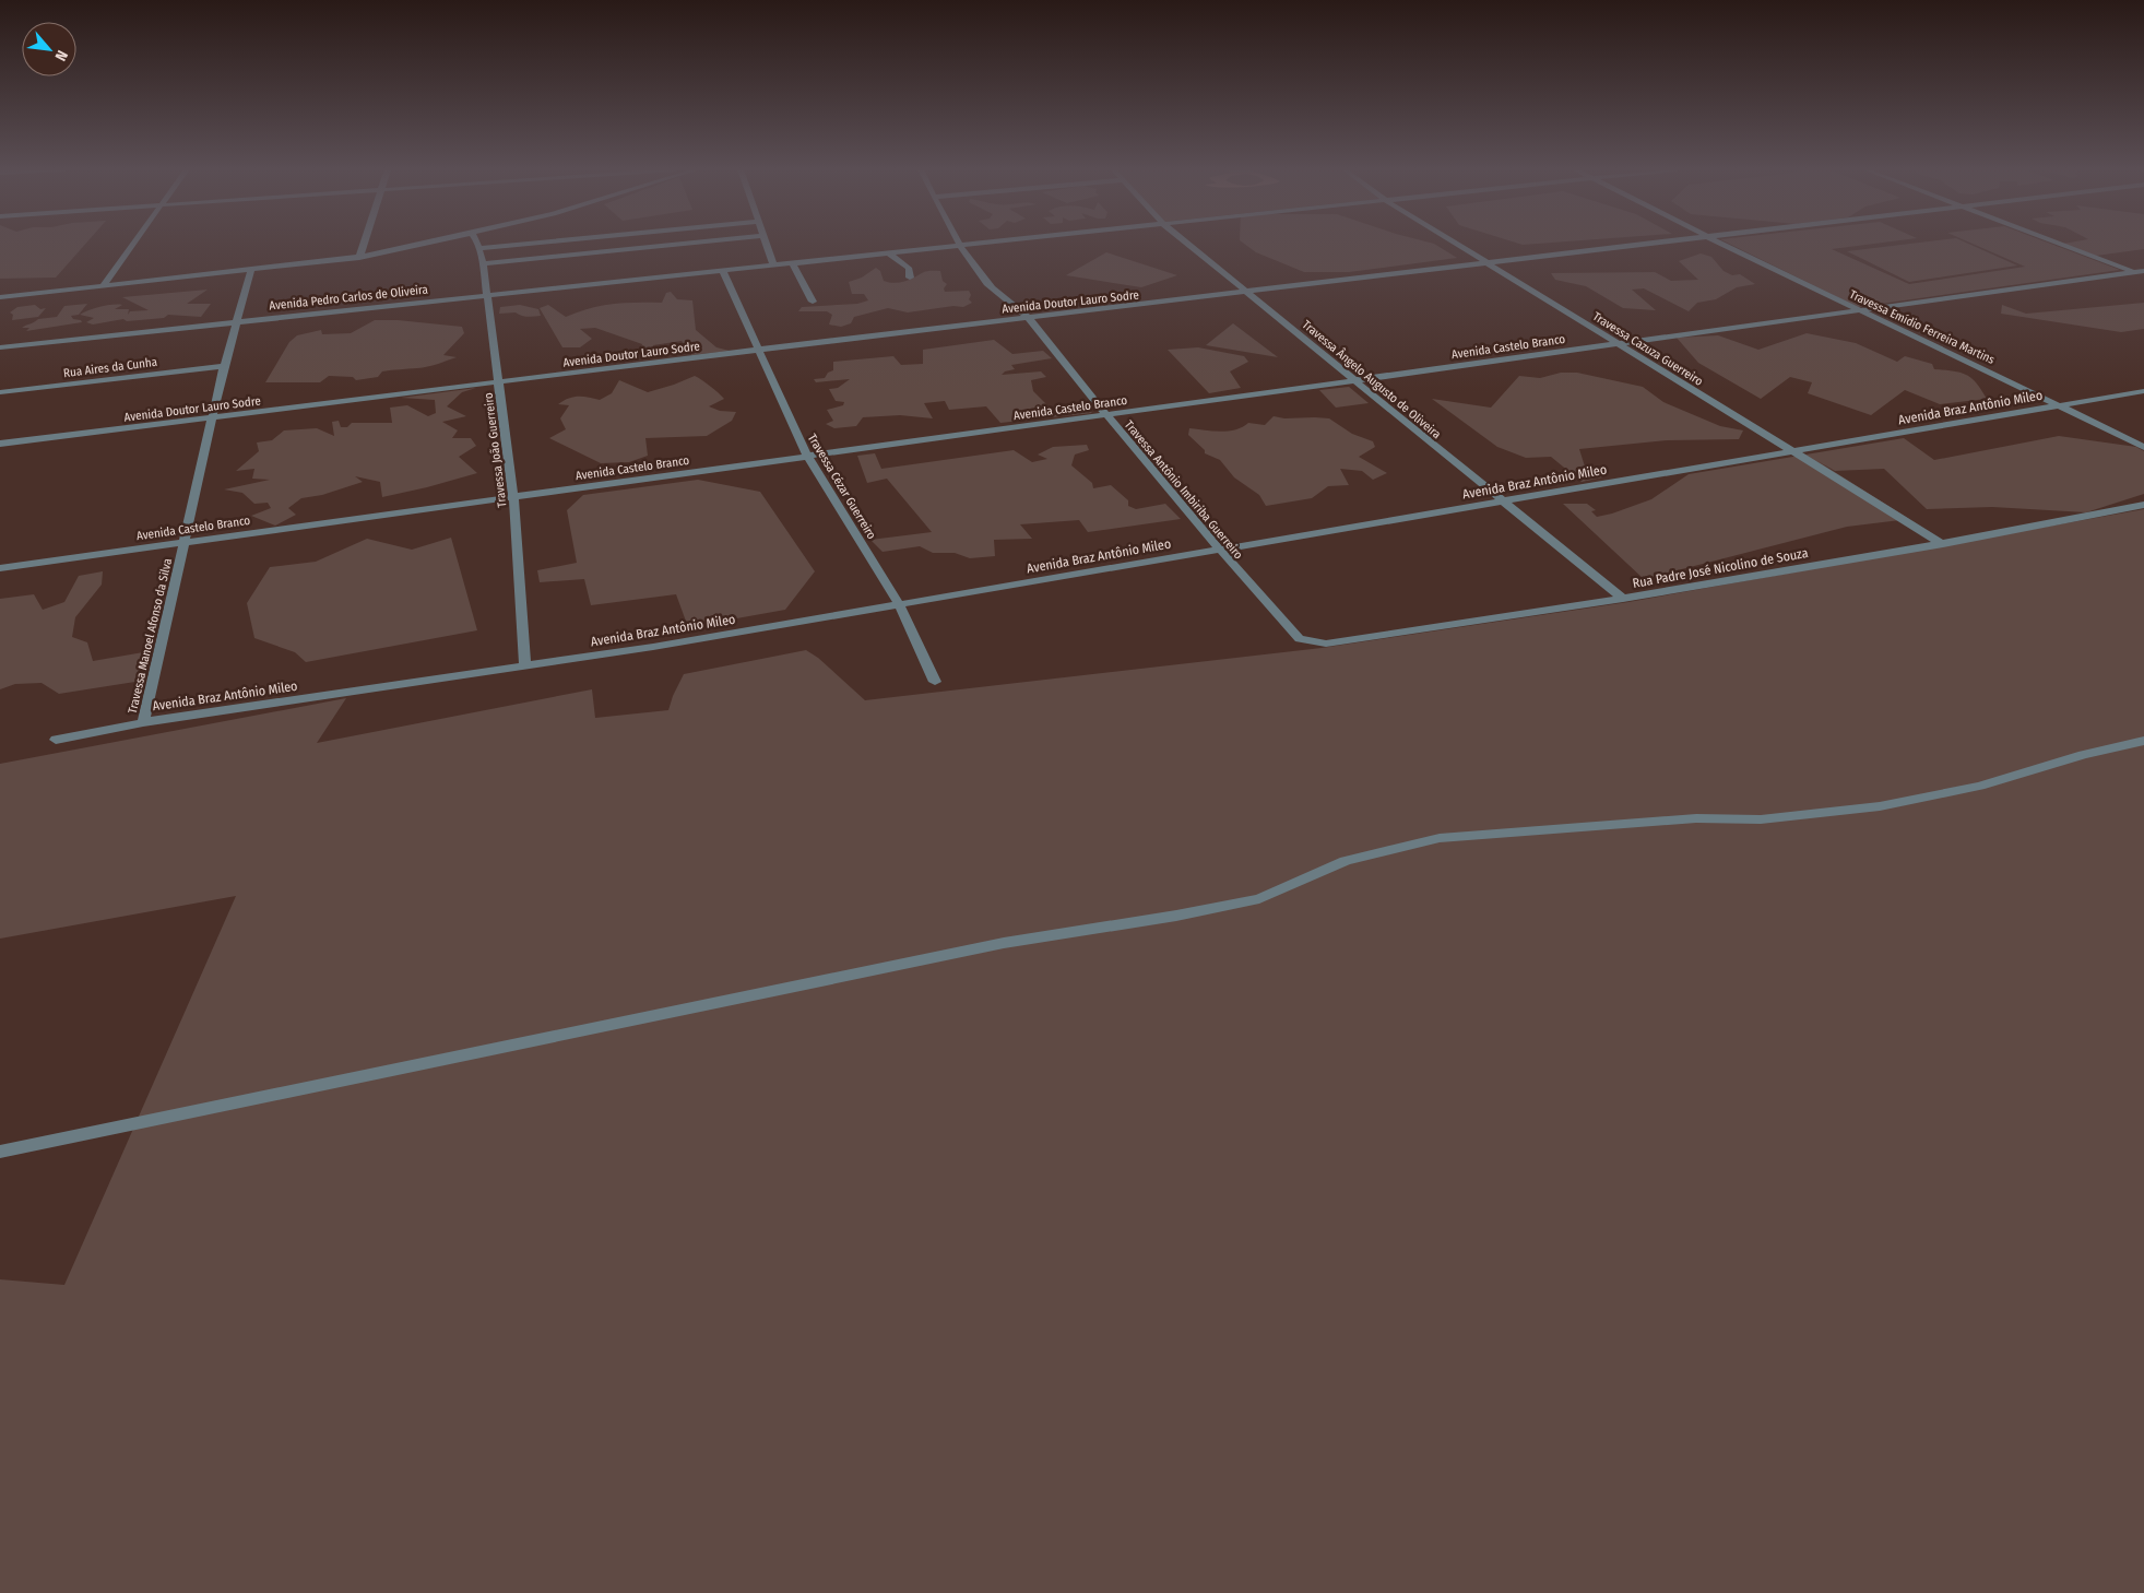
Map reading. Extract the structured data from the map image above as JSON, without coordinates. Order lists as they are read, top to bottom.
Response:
{
  "streets": {
    "street": [
      "Avenida Pedro Carlos de Oliveira",
      "Avenida Doutor Lauro Sodre",
      "Travessa Emídio Ferreira Martins",
      "Avenida Castelo Branco",
      "Travessa Cazuza Guerreiro",
      "Rua Aires da Cunha",
      "Travessa Ângelo Augusto de Oliveira",
      "Avenida Braz Antônio Mileo",
      "Travessa João Guerreiro",
      "Travessa Cézar Guerreiro",
      "Travessa Antônio Imbiriba Guerreiro",
      "Rua Padre José Nicolino de Souza",
      "Travessa Manoel Afonso da Silva"
    ]
  },
  "crossings": [
    ["Avenida Pedro Carlos de Oliveira", "Travessa João Guerreiro"],
    ["Avenida Pedro Carlos de Oliveira", "Travessa Cézar Guerreiro"],
    ["Avenida Pedro Carlos de Oliveira", "Travessa Antônio Imbiriba Guerreiro"],
    ["Avenida Pedro Carlos de Oliveira", "Travessa Manoel Afonso da Silva"],
    ["Avenida Doutor Lauro Sodre", "Travessa Cazuza Guerreiro"],
    ["Avenida Doutor Lauro Sodre", "Travessa Ângelo Augusto de Oliveira"],
    ["Avenida Doutor Lauro Sodre", "Travessa João Guerreiro"],
    ["Avenida Doutor Lauro Sodre", "Travessa Cézar Guerreiro"],
    ["Avenida Doutor Lauro Sodre", "Travessa Antônio Imbiriba Guerreiro"],
    ["Avenida Doutor Lauro Sodre", "Travessa Manoel Afonso da Silva"],
    ["Travessa Emídio Ferreira Martins", "Avenida Castelo Branco"],
    ["Travessa Emídio Ferreira Martins", "Avenida Braz Antônio Mileo"],
    ["Avenida Castelo Branco", "Travessa Cazuza Guerreiro"],
    ["Avenida Castelo Branco", "Travessa Ângelo Augusto de Oliveira"],
    ["Avenida Castelo Branco", "Travessa João Guerreiro"],
    ["Avenida Castelo Branco", "Travessa Cézar Guerreiro"],
    ["Avenida Castelo Branco", "Travessa Antônio Imbiriba Guerreiro"],
    ["Avenida Castelo Branco", "Travessa Manoel Afonso da Silva"],
    ["Travessa Cazuza Guerreiro", "Avenida Braz Antônio Mileo"],
    ["Travessa Cazuza Guerreiro", "Rua Padre José Nicolino de Souza"],
    ["Rua Aires da Cunha", "Travessa Manoel Afonso da Silva"],
    ["Travessa Ângelo Augusto de Oliveira", "Avenida Braz Antônio Mileo"],
    ["Travessa Ângelo Augusto de Oliveira", "Rua Padre José Nicolino de Souza"],
    ["Avenida Braz Antônio Mileo", "Travessa João Guerreiro"],
    ["Avenida Braz Antônio Mileo", "Travessa Cézar Guerreiro"],
    ["Avenida Braz Antônio Mileo", "Travessa Antônio Imbiriba Guerreiro"],
    ["Avenida Braz Antônio Mileo", "Travessa Manoel Afonso da Silva"],
    ["Travessa Antônio Imbiriba Guerreiro", "Rua Padre José Nicolino de Souza"]
  ],
  "north": "bottom right"
}
